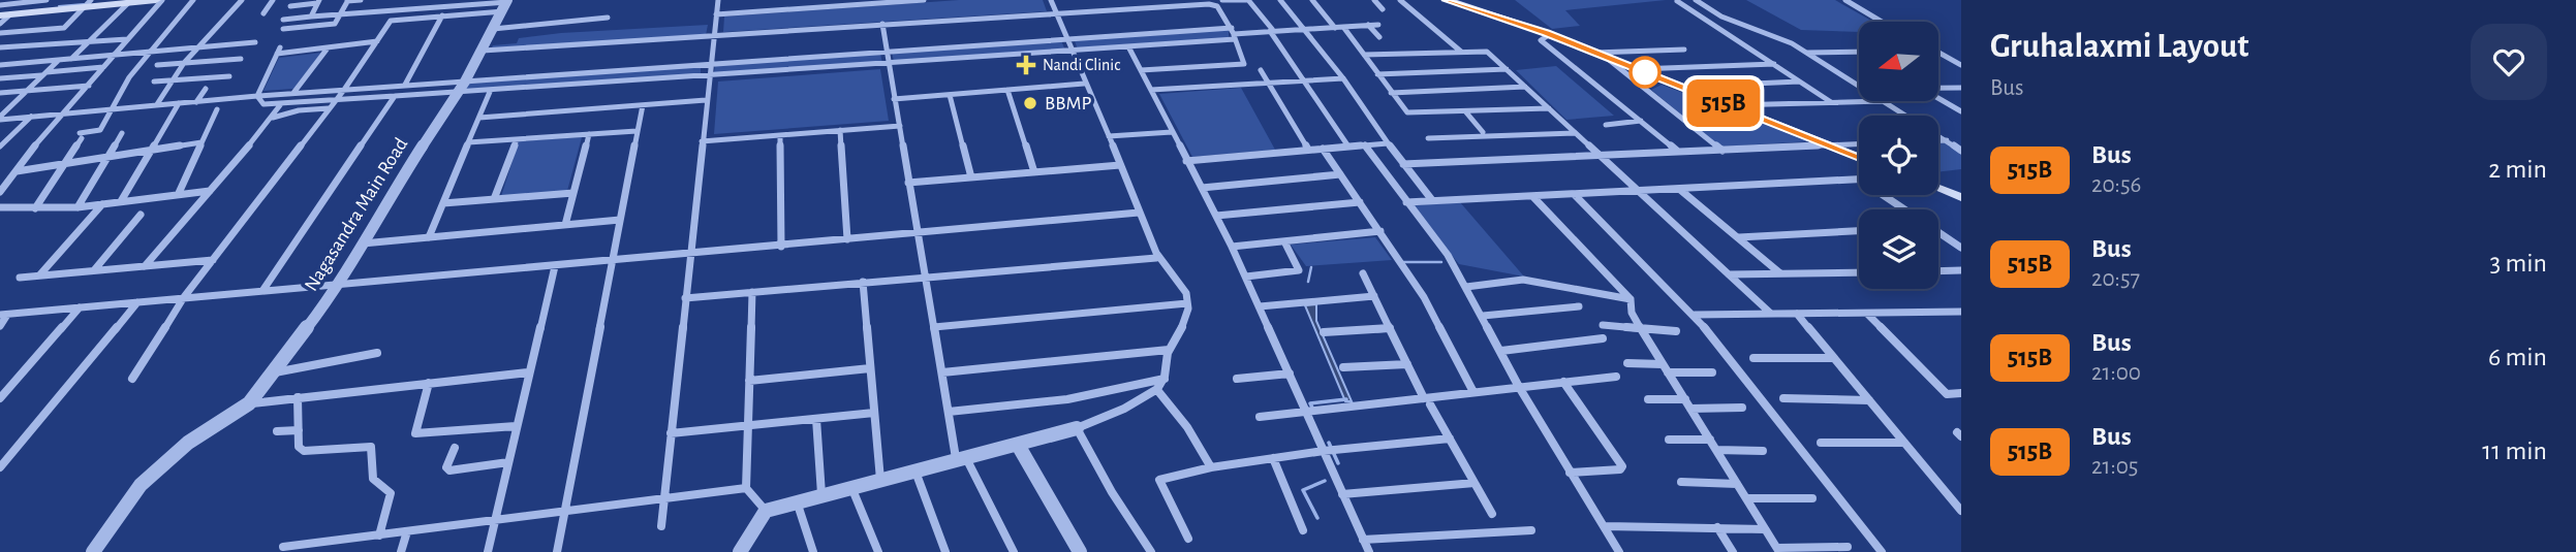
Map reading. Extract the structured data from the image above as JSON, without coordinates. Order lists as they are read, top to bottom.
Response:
{
  "streets": {
    "street": ["Nagasandra Main Road"]
  },
  "places": {
    "health": ["Nandi Clinic"],
    "other": ["BBMP"]
  },
  "lines": ["bus line 515B"],
  "north": "left",
  "page": {
    "on_map": "515B",
    "heading": ["Gruhalaxmi Layout", "Bus"],
    "list": [
      {
        "mark": "515B",
        "name": "Bus",
        "note": "20:56",
        "value": "2 min"
      },
      {
        "mark": "515B",
        "name": "Bus",
        "note": "20:57",
        "value": "3 min"
      },
      {
        "mark": "515B",
        "name": "Bus",
        "note": "21:00",
        "value": "6 min"
      },
      {
        "mark": "515B",
        "name": "Bus",
        "note": "21:05",
        "value": "11 min"
      }
    ]
  }
}
